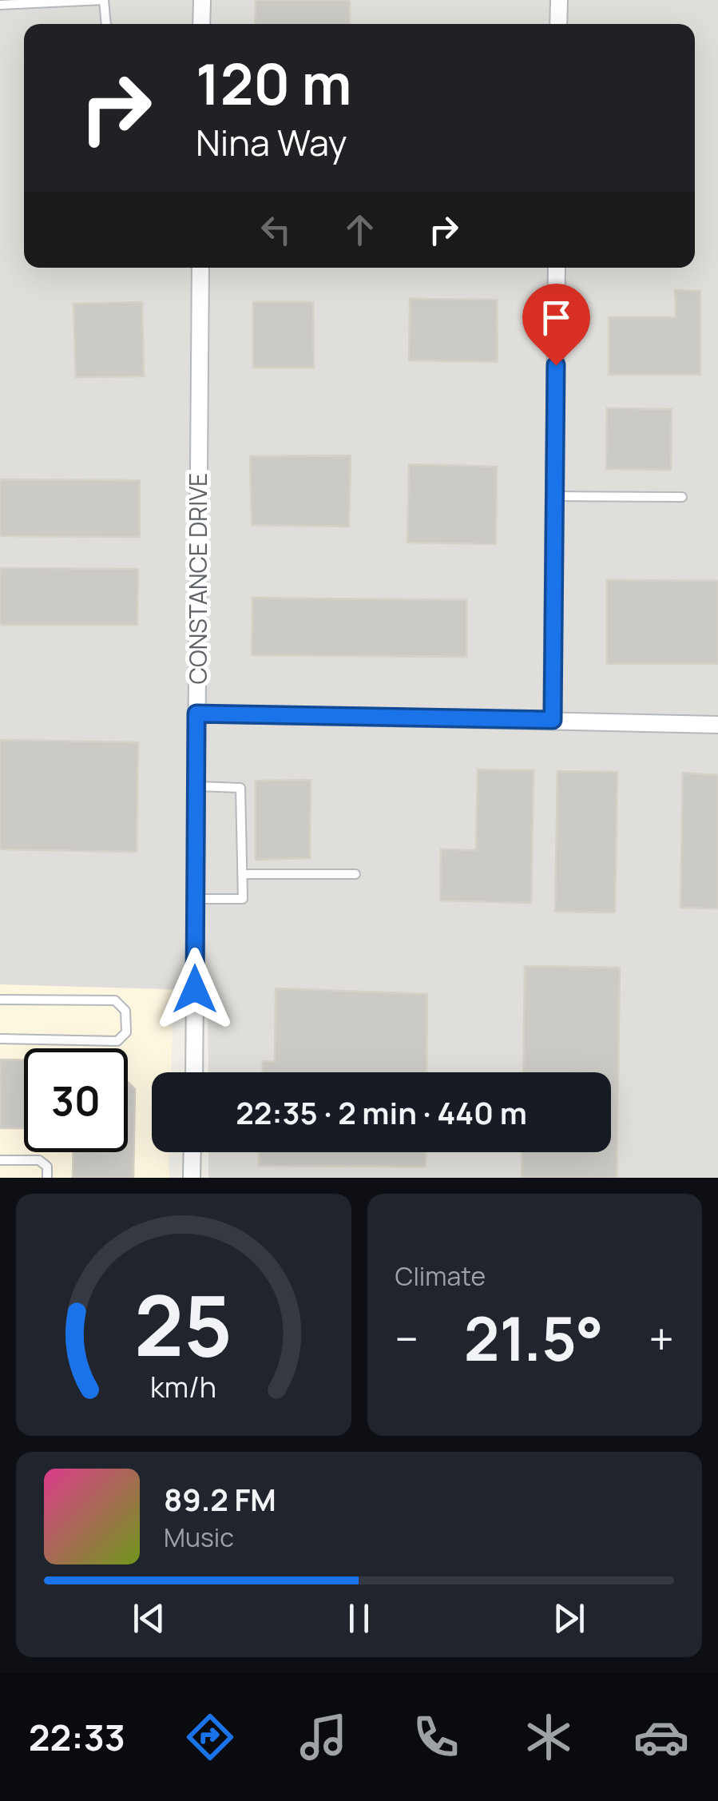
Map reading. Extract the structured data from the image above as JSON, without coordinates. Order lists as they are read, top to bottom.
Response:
{
  "streets": {
    "street": ["CONSTANCE DRIVE"]
  },
  "page": {
    "turn": ["120 m", "Nina Way"],
    "limit": "30",
    "trip": "22:35 · 2 min · 440 m",
    "tile": "Climate",
    "heat": ["−", "21.5°", "+"],
    "song": ["89.2 FM", "Music"],
    "tabs": "22:33",
    "gauge": ["25", "km/h"]
  }
}
